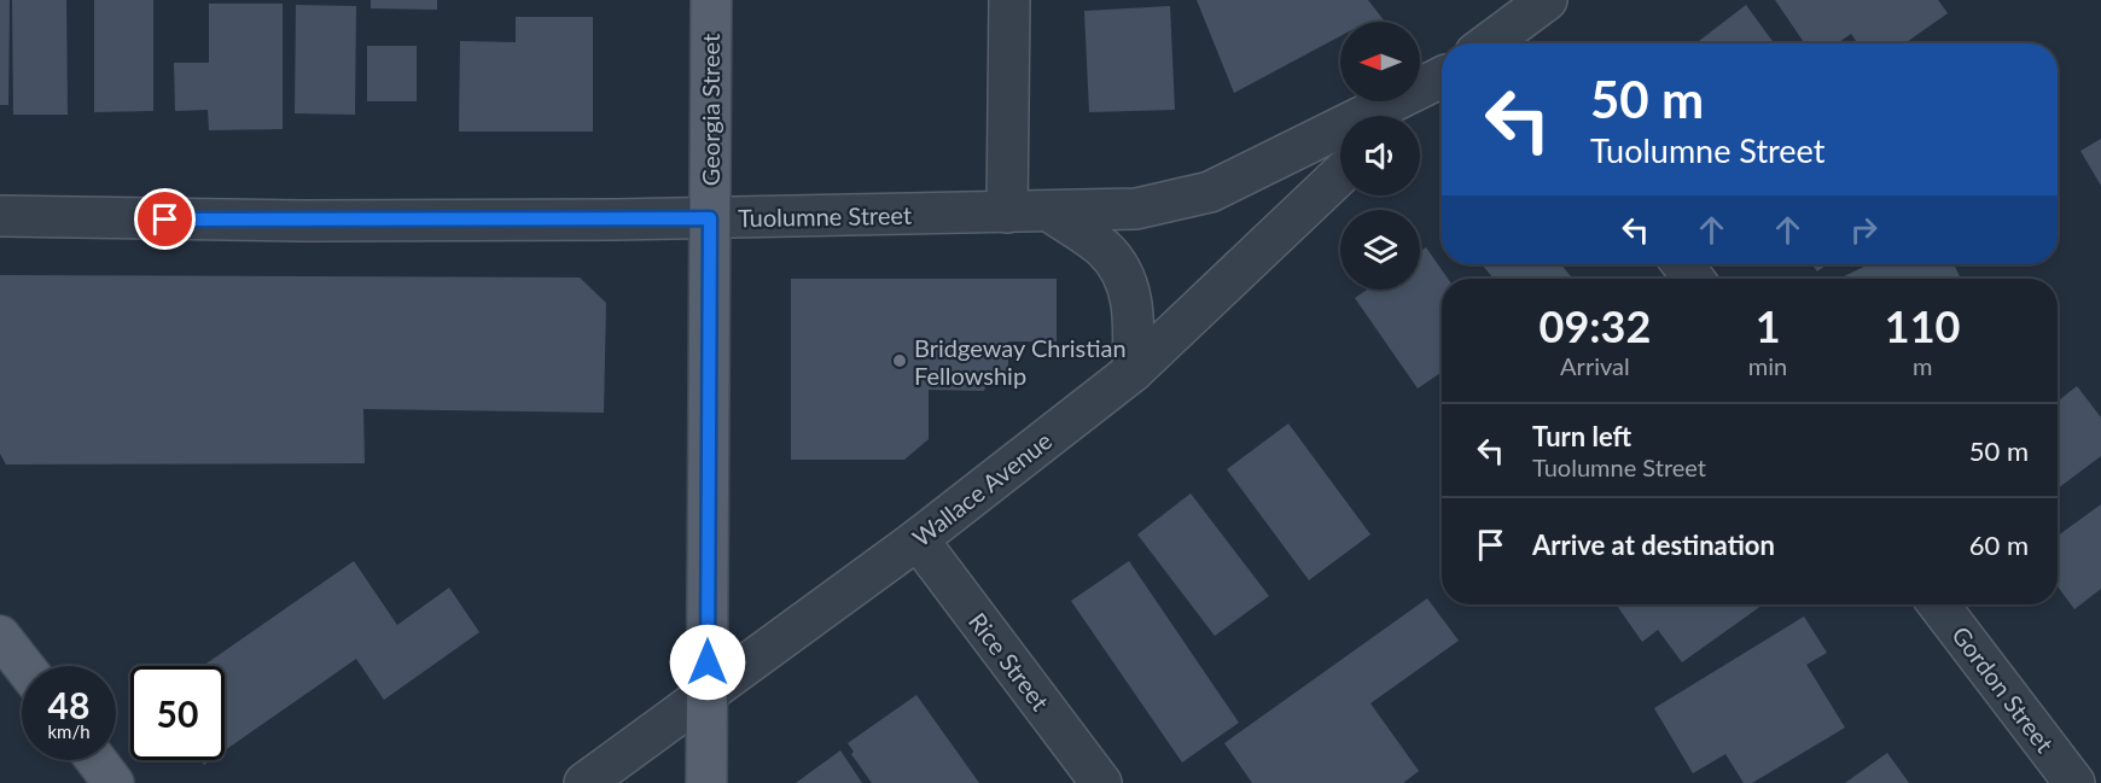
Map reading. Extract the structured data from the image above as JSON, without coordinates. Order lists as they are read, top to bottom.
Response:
{
  "streets": {
    "main road": ["Georgia Street"],
    "street": [
      "Tuolumne Street",
      "Wallace Avenue",
      "Rice Street",
      "Gordon Street"
    ]
  },
  "crossings": [
    ["Georgia Street", "Tuolumne Street"],
    ["Georgia Street", "Wallace Avenue"],
    ["Wallace Avenue", "Rice Street"]
  ],
  "places": ["Bridgeway Christian Fellowship"],
  "north": "left",
  "page": {
    "turn": ["50 m", "Tuolumne Street"],
    "eta": [
      "09:32",
      "Arrival",
      "1",
      "min",
      "110",
      "m"
    ],
    "list": [
      {
        "name": "Turn left",
        "note": "Tuolumne Street",
        "value": "50 m"
      },
      {
        "name": "Arrive at destination",
        "value": "60 m"
      }
    ],
    "speed": "48 km/h",
    "limit": "50"
  }
}
